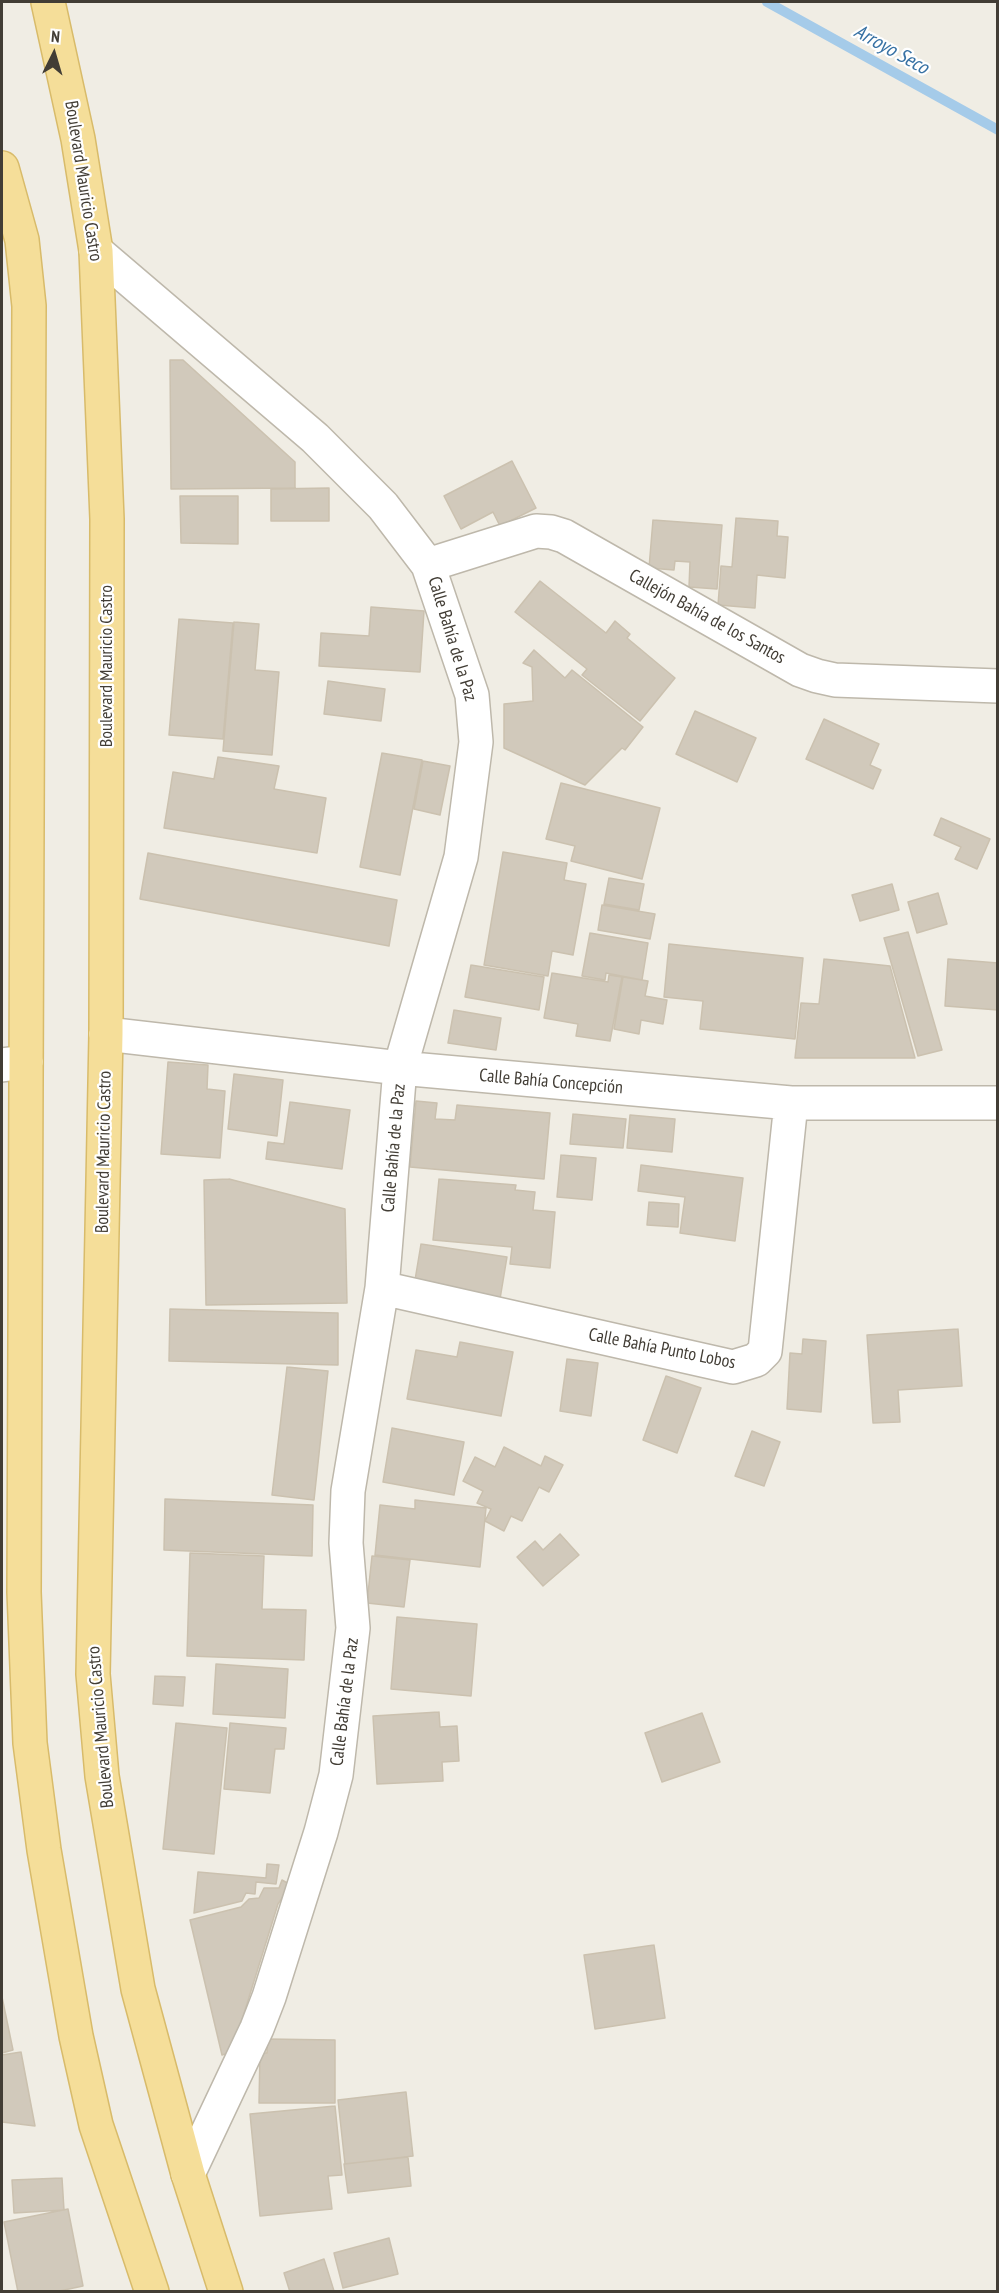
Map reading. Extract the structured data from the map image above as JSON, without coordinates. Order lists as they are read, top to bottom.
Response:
{
  "streets": {
    "main road": ["Boulevard Mauricio Castro"],
    "street": [
      "Callejón Bahía de los Santos",
      "Calle Bahía de la Paz",
      "Calle Bahía Concepción",
      "Calle Bahía Punto Lobos"
    ]
  },
  "crossings": [
    ["Boulevard Mauricio Castro", "Calle Bahía de la Paz"],
    ["Boulevard Mauricio Castro", "Calle Bahía Concepción"],
    ["Callejón Bahía de los Santos", "Calle Bahía de la Paz"],
    ["Calle Bahía de la Paz", "Calle Bahía Concepción"],
    ["Calle Bahía de la Paz", "Calle Bahía Punto Lobos"],
    ["Calle Bahía Concepción", "Calle Bahía Punto Lobos"]
  ],
  "water": ["Arroyo Seco"],
  "north": "top"
}
